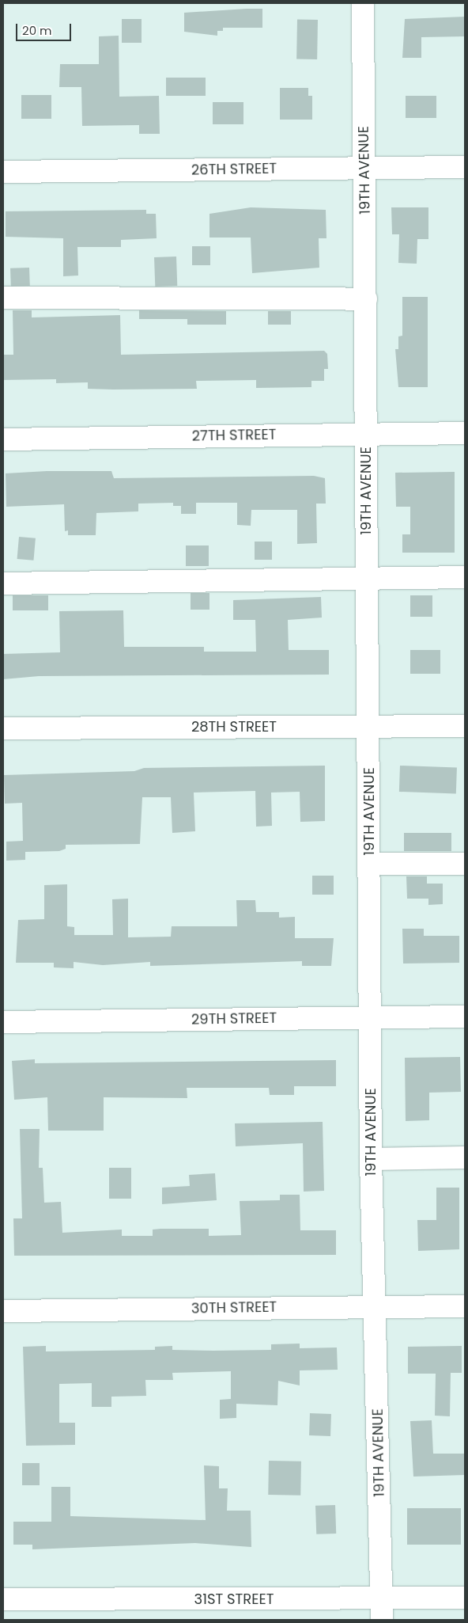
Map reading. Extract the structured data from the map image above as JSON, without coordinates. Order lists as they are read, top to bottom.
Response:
{
  "streets": {
    "street": [
      "26TH STREET",
      "19TH AVENUE",
      "27TH STREET",
      "28TH STREET",
      "29TH STREET",
      "30TH STREET",
      "31ST STREET"
    ]
  },
  "crossings": [
    ["26TH STREET", "19TH AVENUE"],
    ["19TH AVENUE", "27TH STREET"],
    ["19TH AVENUE", "28TH STREET"],
    ["19TH AVENUE", "29TH STREET"],
    ["19TH AVENUE", "30TH STREET"],
    ["19TH AVENUE", "31ST STREET"]
  ],
  "scale_bar": "20 m"
}
